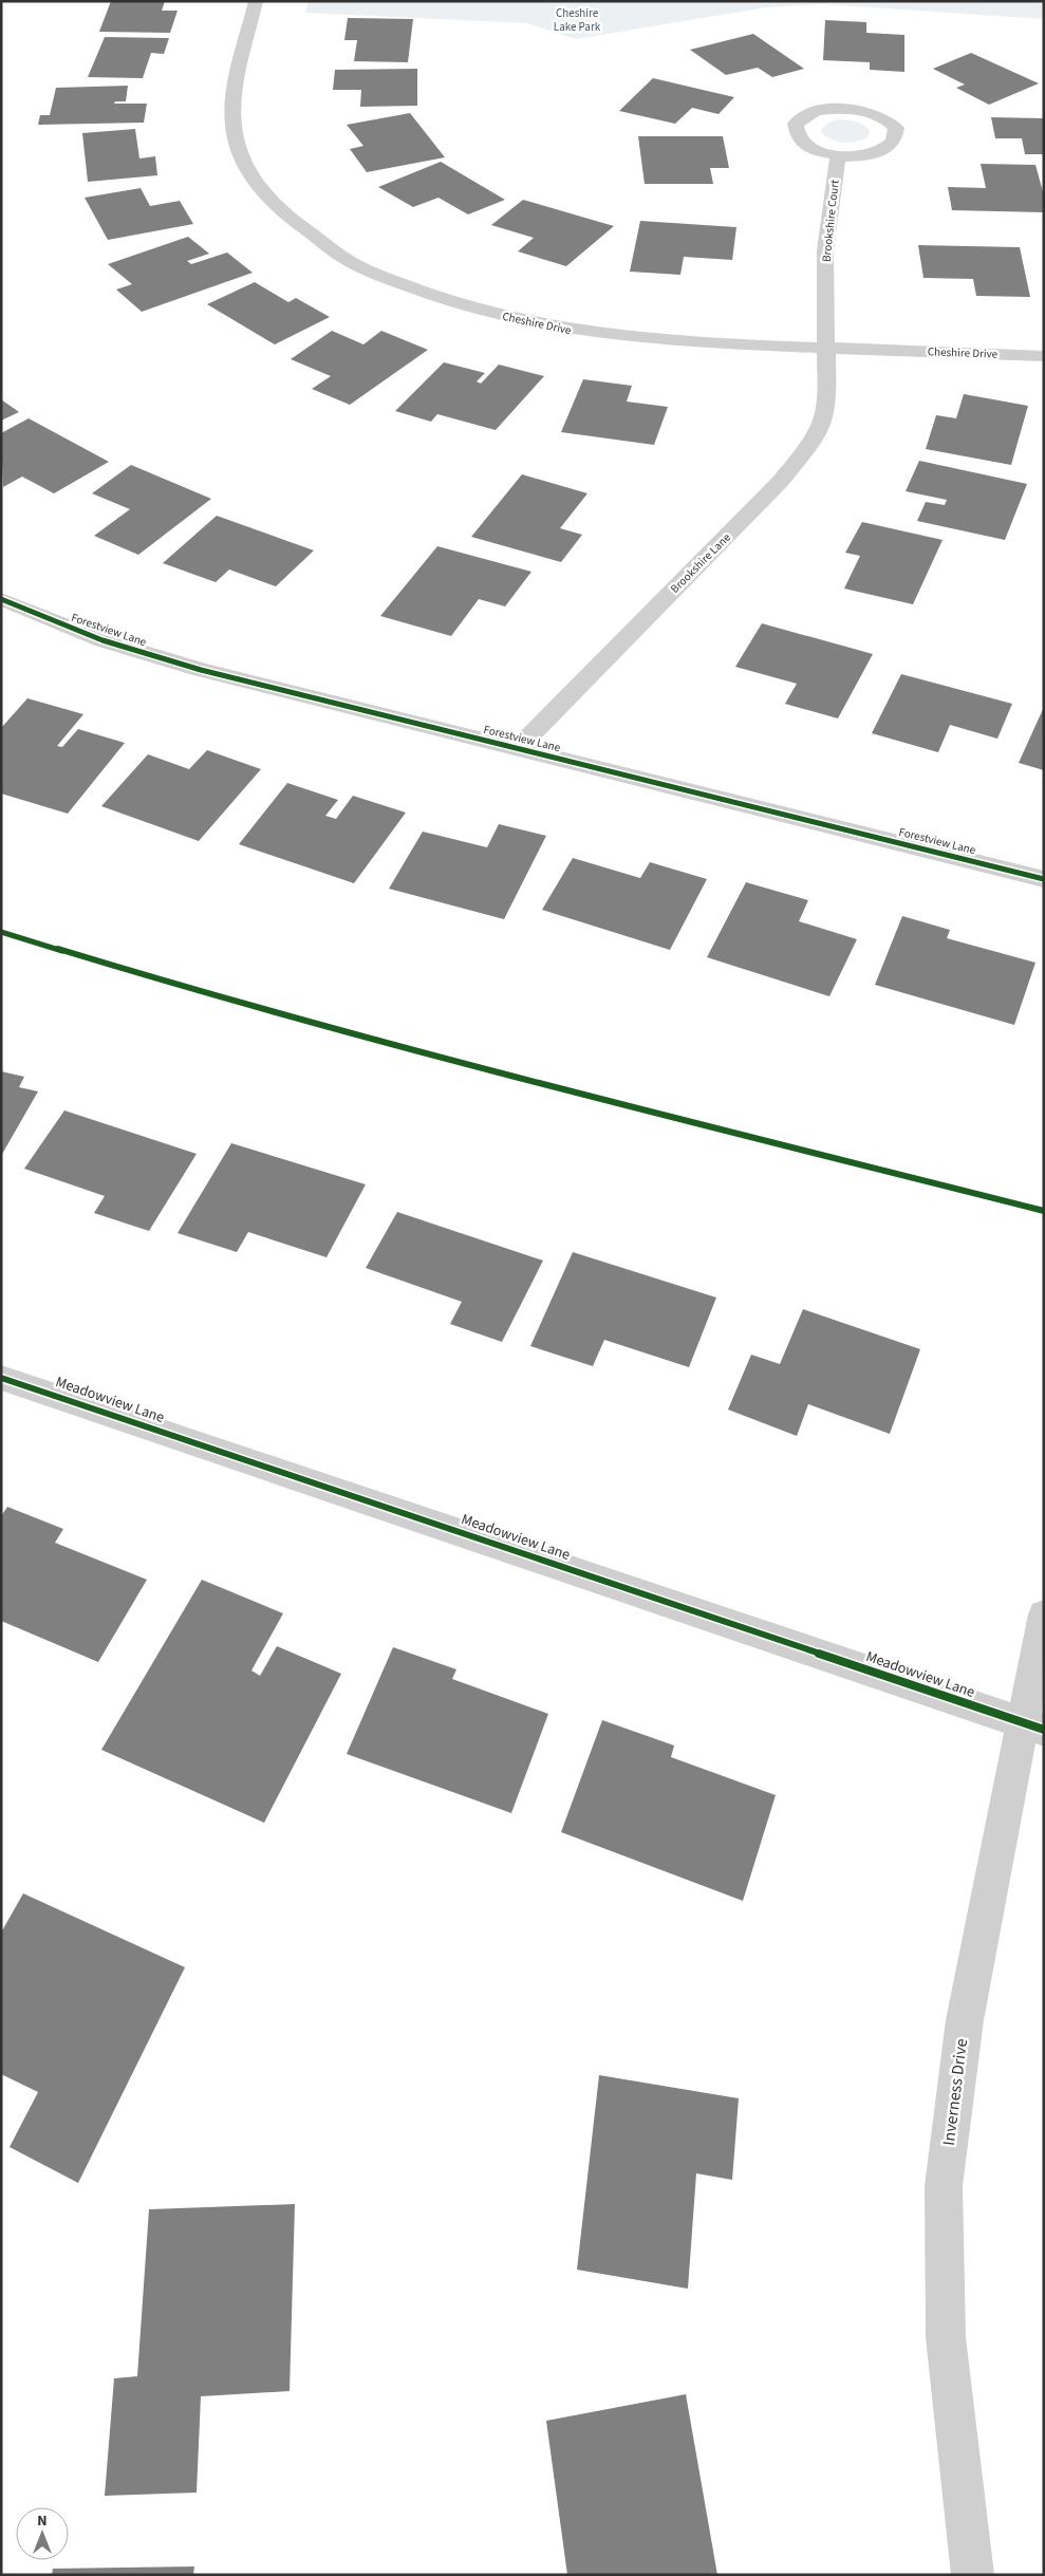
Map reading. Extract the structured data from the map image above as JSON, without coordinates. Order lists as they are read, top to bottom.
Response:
{
  "streets": {
    "street": [
      "Brookshire Court",
      "Cheshire Drive",
      "Brookshire Lane",
      "Forestview Lane",
      "Meadowview Lane",
      "Inverness Drive"
    ]
  },
  "crossings": [
    ["Brookshire Court", "Cheshire Drive"],
    ["Brookshire Court", "Brookshire Lane"],
    ["Cheshire Drive", "Brookshire Lane"],
    ["Brookshire Lane", "Forestview Lane"],
    ["Meadowview Lane", "Inverness Drive"]
  ],
  "parks": ["Cheshire Lake Park"],
  "north": "top"
}
